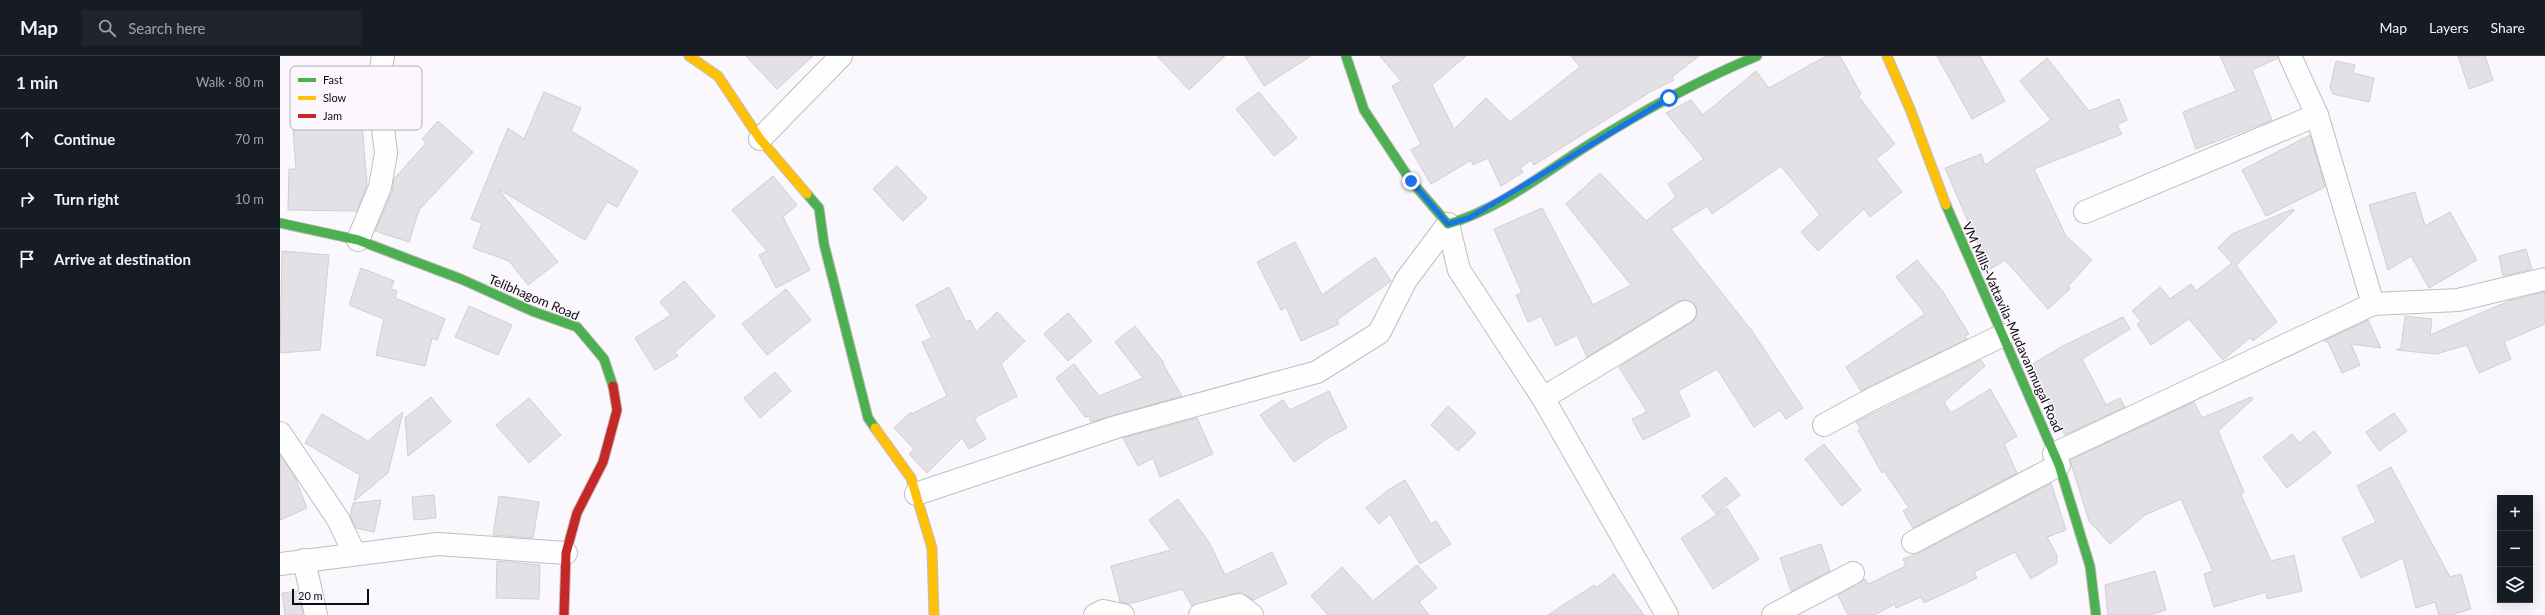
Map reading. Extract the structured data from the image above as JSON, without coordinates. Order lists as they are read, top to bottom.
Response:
{
  "streets": {
    "street": ["Telibhagom Road", "VM Mills-Vattavila-Mudavanmugal Road"]
  },
  "legend": ["Fast", "Slow", "Jam"],
  "scale_bar": "20 m",
  "page": {
    "header": "Map",
    "search": "Search here",
    "nav": ["Map", "Layers", "Share"],
    "heading": ["1 min", "Walk · 80 m"],
    "list": [
      ["Continue", "70 m"],
      ["Turn right", "10 m"],
      "Arrive at destination"
    ],
    "map_buttons": ["+", "−"],
    "scale": "20 m"
  }
}
